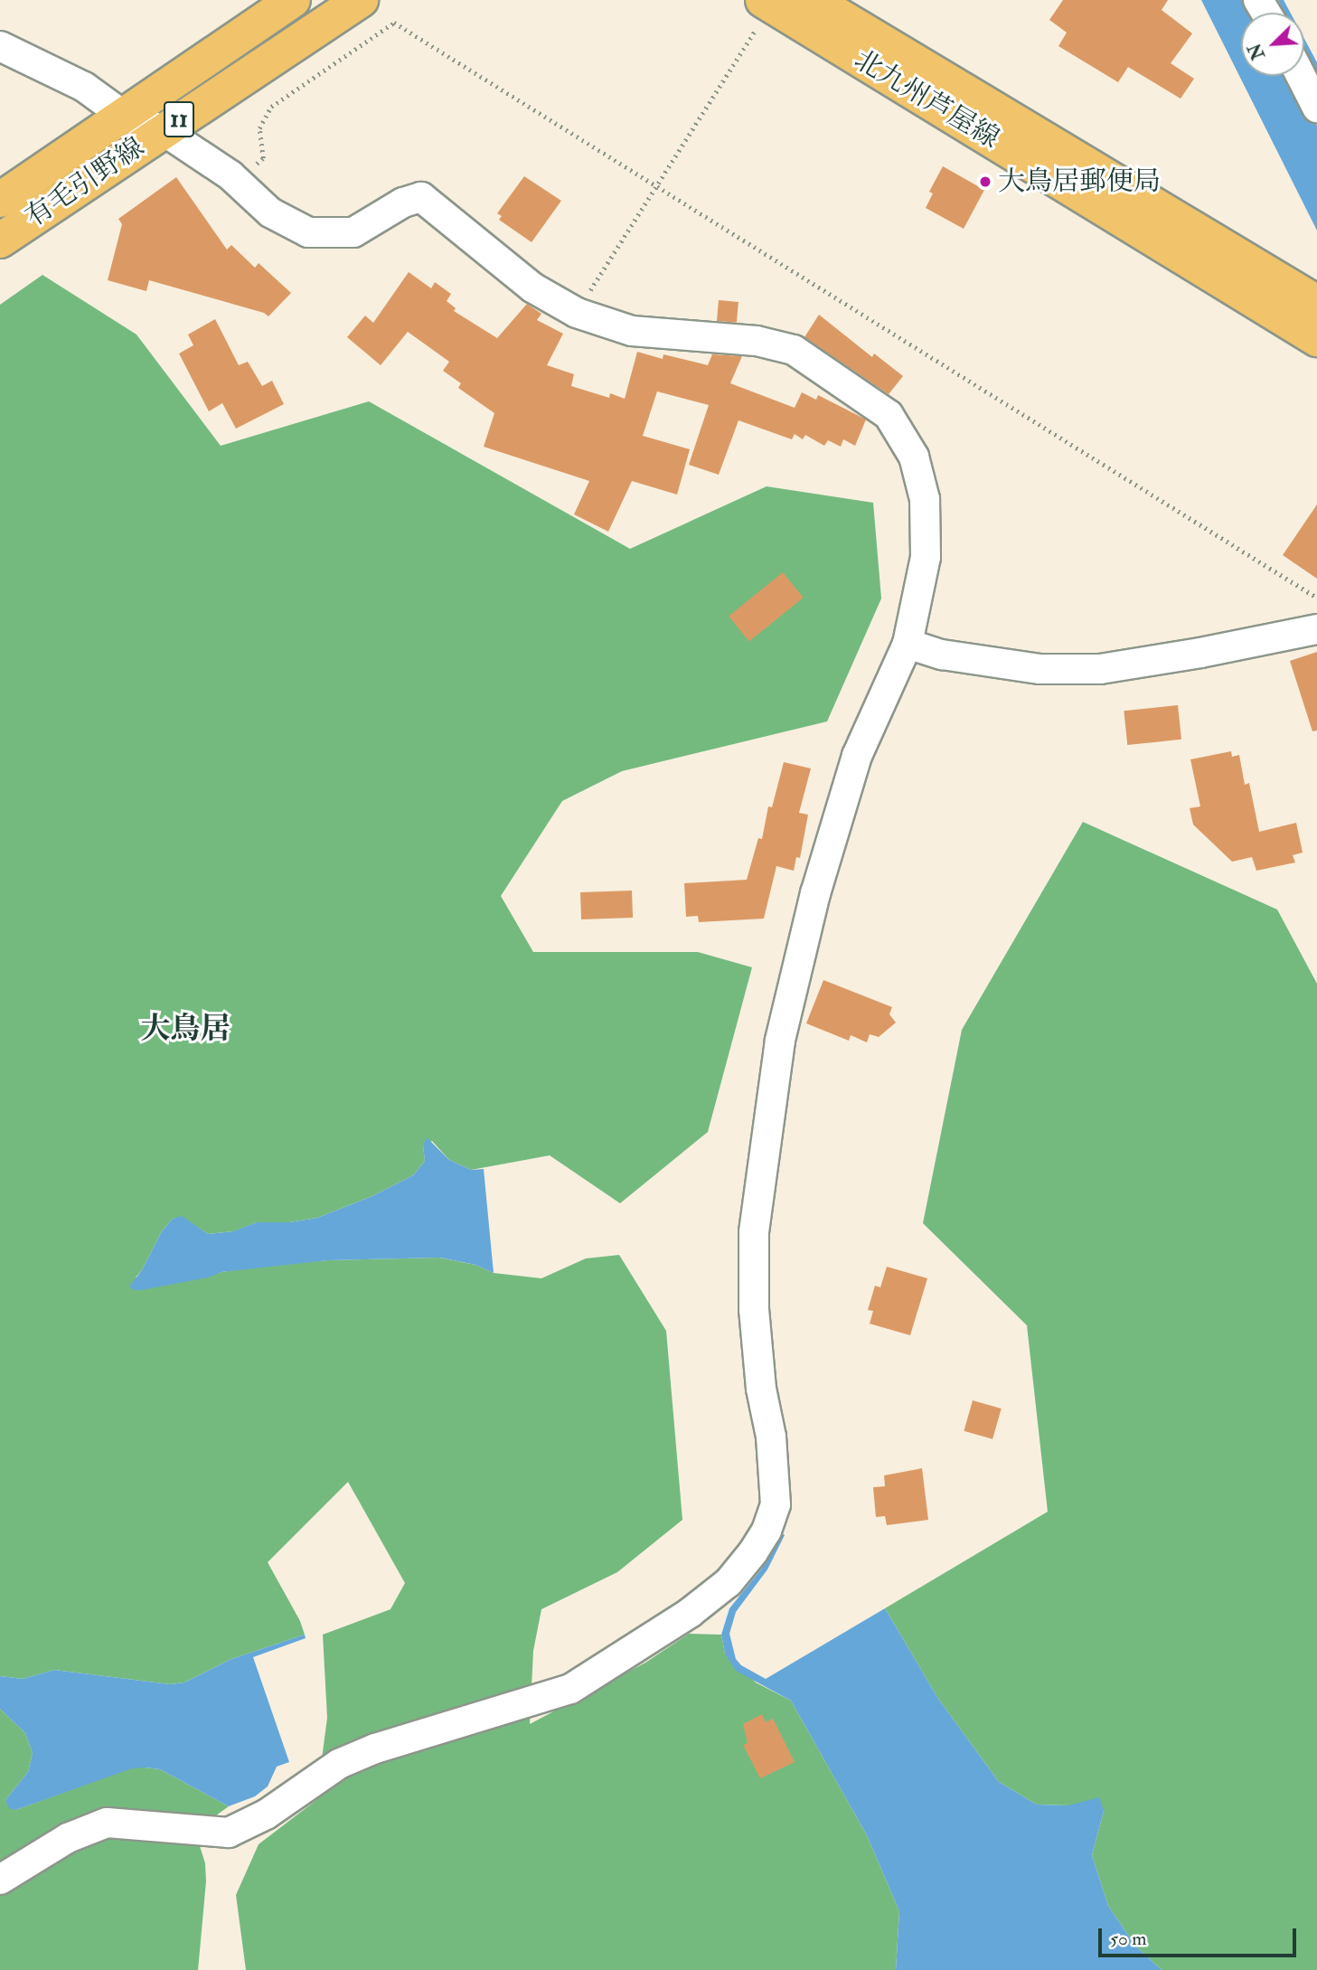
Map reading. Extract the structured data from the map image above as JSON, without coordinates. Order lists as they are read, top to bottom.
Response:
{
  "streets": {
    "main road": ["北九州芦屋線", "11", "有毛引野線"]
  },
  "districts": ["大鳥居"],
  "places": ["大鳥居郵便局"],
  "scale_bar": "50 m",
  "north": "bottom left"
}
